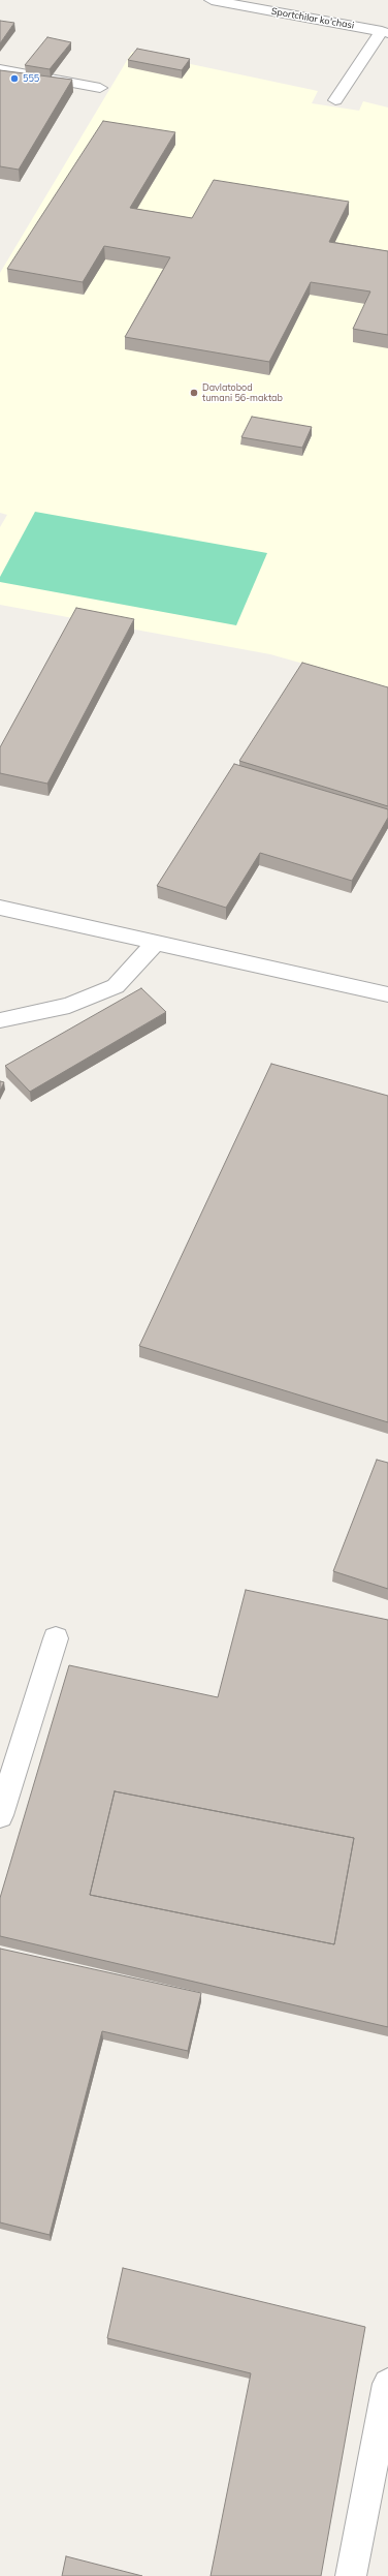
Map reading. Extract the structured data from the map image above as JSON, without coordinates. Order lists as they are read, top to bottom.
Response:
{
  "streets": {
    "street": ["Sportchilar ko'chasi"]
  },
  "places": ["555", "Davlatobod tumani 56-maktab"]
}
